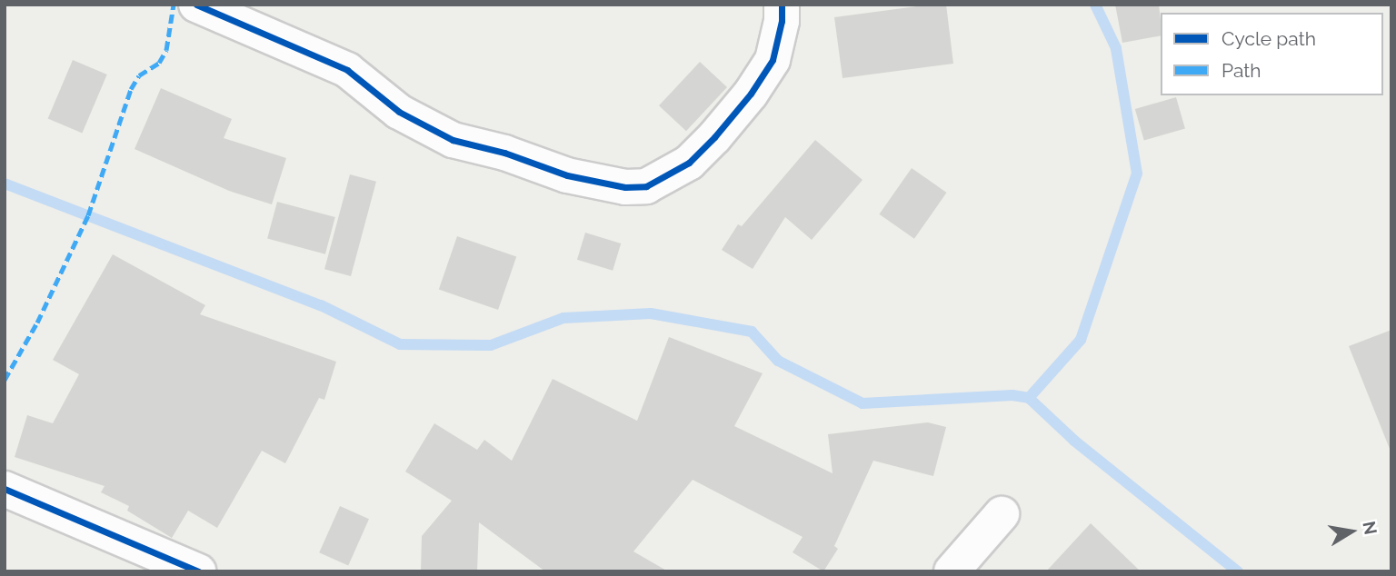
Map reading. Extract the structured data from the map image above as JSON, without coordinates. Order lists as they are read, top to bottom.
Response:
{
  "legend": ["Cycle path", "Path"],
  "north": "right"
}
